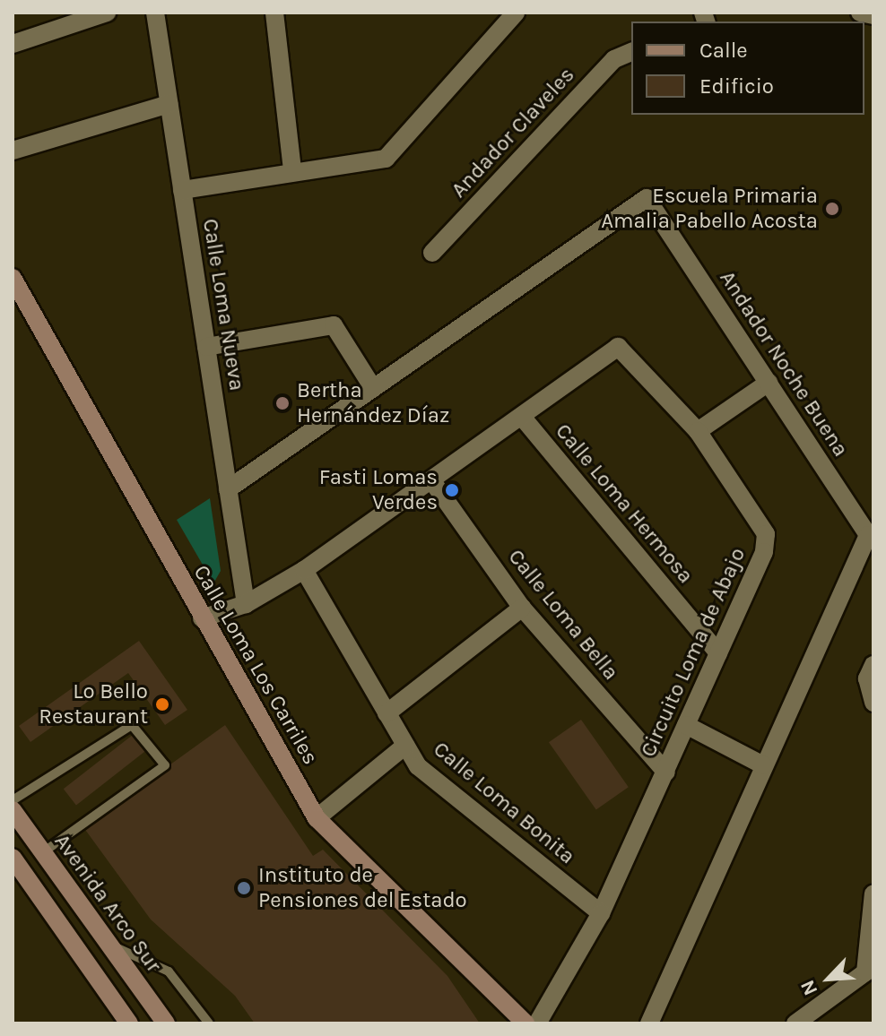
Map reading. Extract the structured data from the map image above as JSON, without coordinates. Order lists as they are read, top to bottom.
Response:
{
  "streets": {
    "street": [
      "Andador Claveles",
      "Calle Loma Nueva",
      "Andador Noche Buena",
      "Calle Loma Hermosa",
      "Calle Loma Bella",
      "Circuito Loma de Abajo",
      "Calle Loma Los Carriles",
      "Calle Loma Bonita",
      "Avenida Arco Sur"
    ]
  },
  "crossings": [
    ["Calle Loma Nueva", "Andador Noche Buena"],
    ["Calle Loma Nueva", "Circuito Loma de Abajo"],
    ["Calle Loma Hermosa", "Circuito Loma de Abajo"],
    ["Calle Loma Bella", "Circuito Loma de Abajo"],
    ["Circuito Loma de Abajo", "Calle Loma Los Carriles"],
    ["Circuito Loma de Abajo", "Calle Loma Bonita"]
  ],
  "places": [
    "Escuela Primaria Amalia Pabello Acosta",
    "Bertha Hernández Díaz",
    "Fasti Lomas Verdes",
    "Lo Bello Restaurant",
    "Instituto de Pensiones del Estado"
  ],
  "legend": ["Calle", "Edificio"],
  "north": "bottom left"
}
